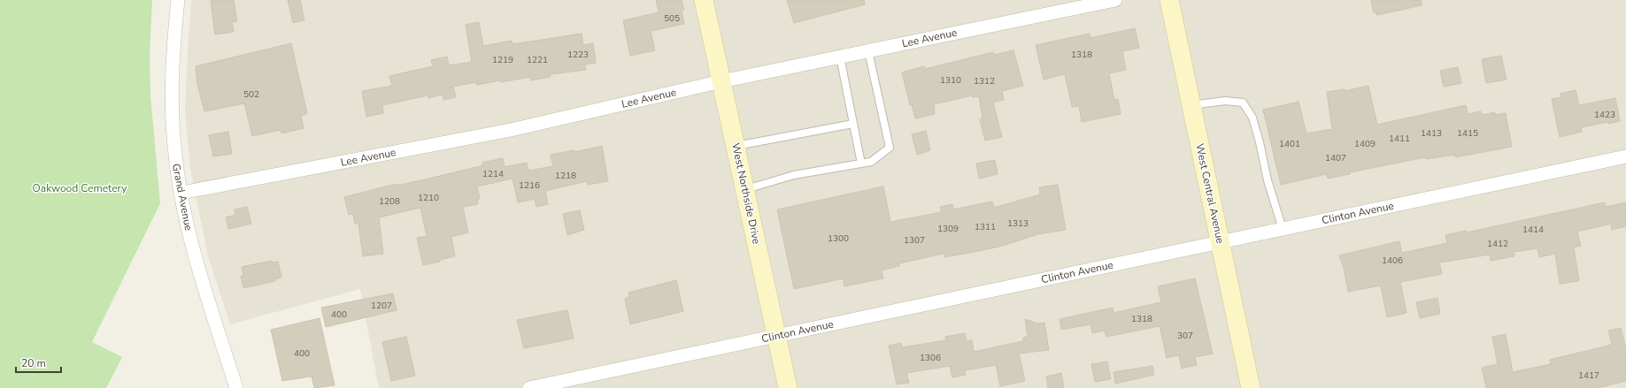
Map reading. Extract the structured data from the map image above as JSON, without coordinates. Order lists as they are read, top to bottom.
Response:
{
  "streets": {
    "main road": ["West Northside Drive", "West Central Avenue"],
    "street": ["Lee Avenue", "Grand Avenue", "Clinton Avenue"]
  },
  "crossings": [
    ["Lee Avenue", "West Northside Drive"],
    ["Lee Avenue", "Grand Avenue"],
    ["West Northside Drive", "Clinton Avenue"],
    ["West Central Avenue", "Clinton Avenue"]
  ],
  "parks": ["Oakwood Cemetery"],
  "house_numbers": [
    "505",
    "1223",
    "1318",
    "1219",
    "1221",
    "1310",
    "1312",
    "502",
    "1423",
    "1413",
    "1415",
    "1411",
    "1401",
    "1409",
    "1407",
    "1214",
    "1218",
    "1216",
    "1210",
    "1208",
    "1313",
    "1311",
    "1309",
    "1414",
    "1300",
    "1307",
    "1412",
    "1406",
    "1207",
    "400",
    "1318",
    "307",
    "400",
    "1306",
    "1417"
  ],
  "scale_bar": "20 m"
}
